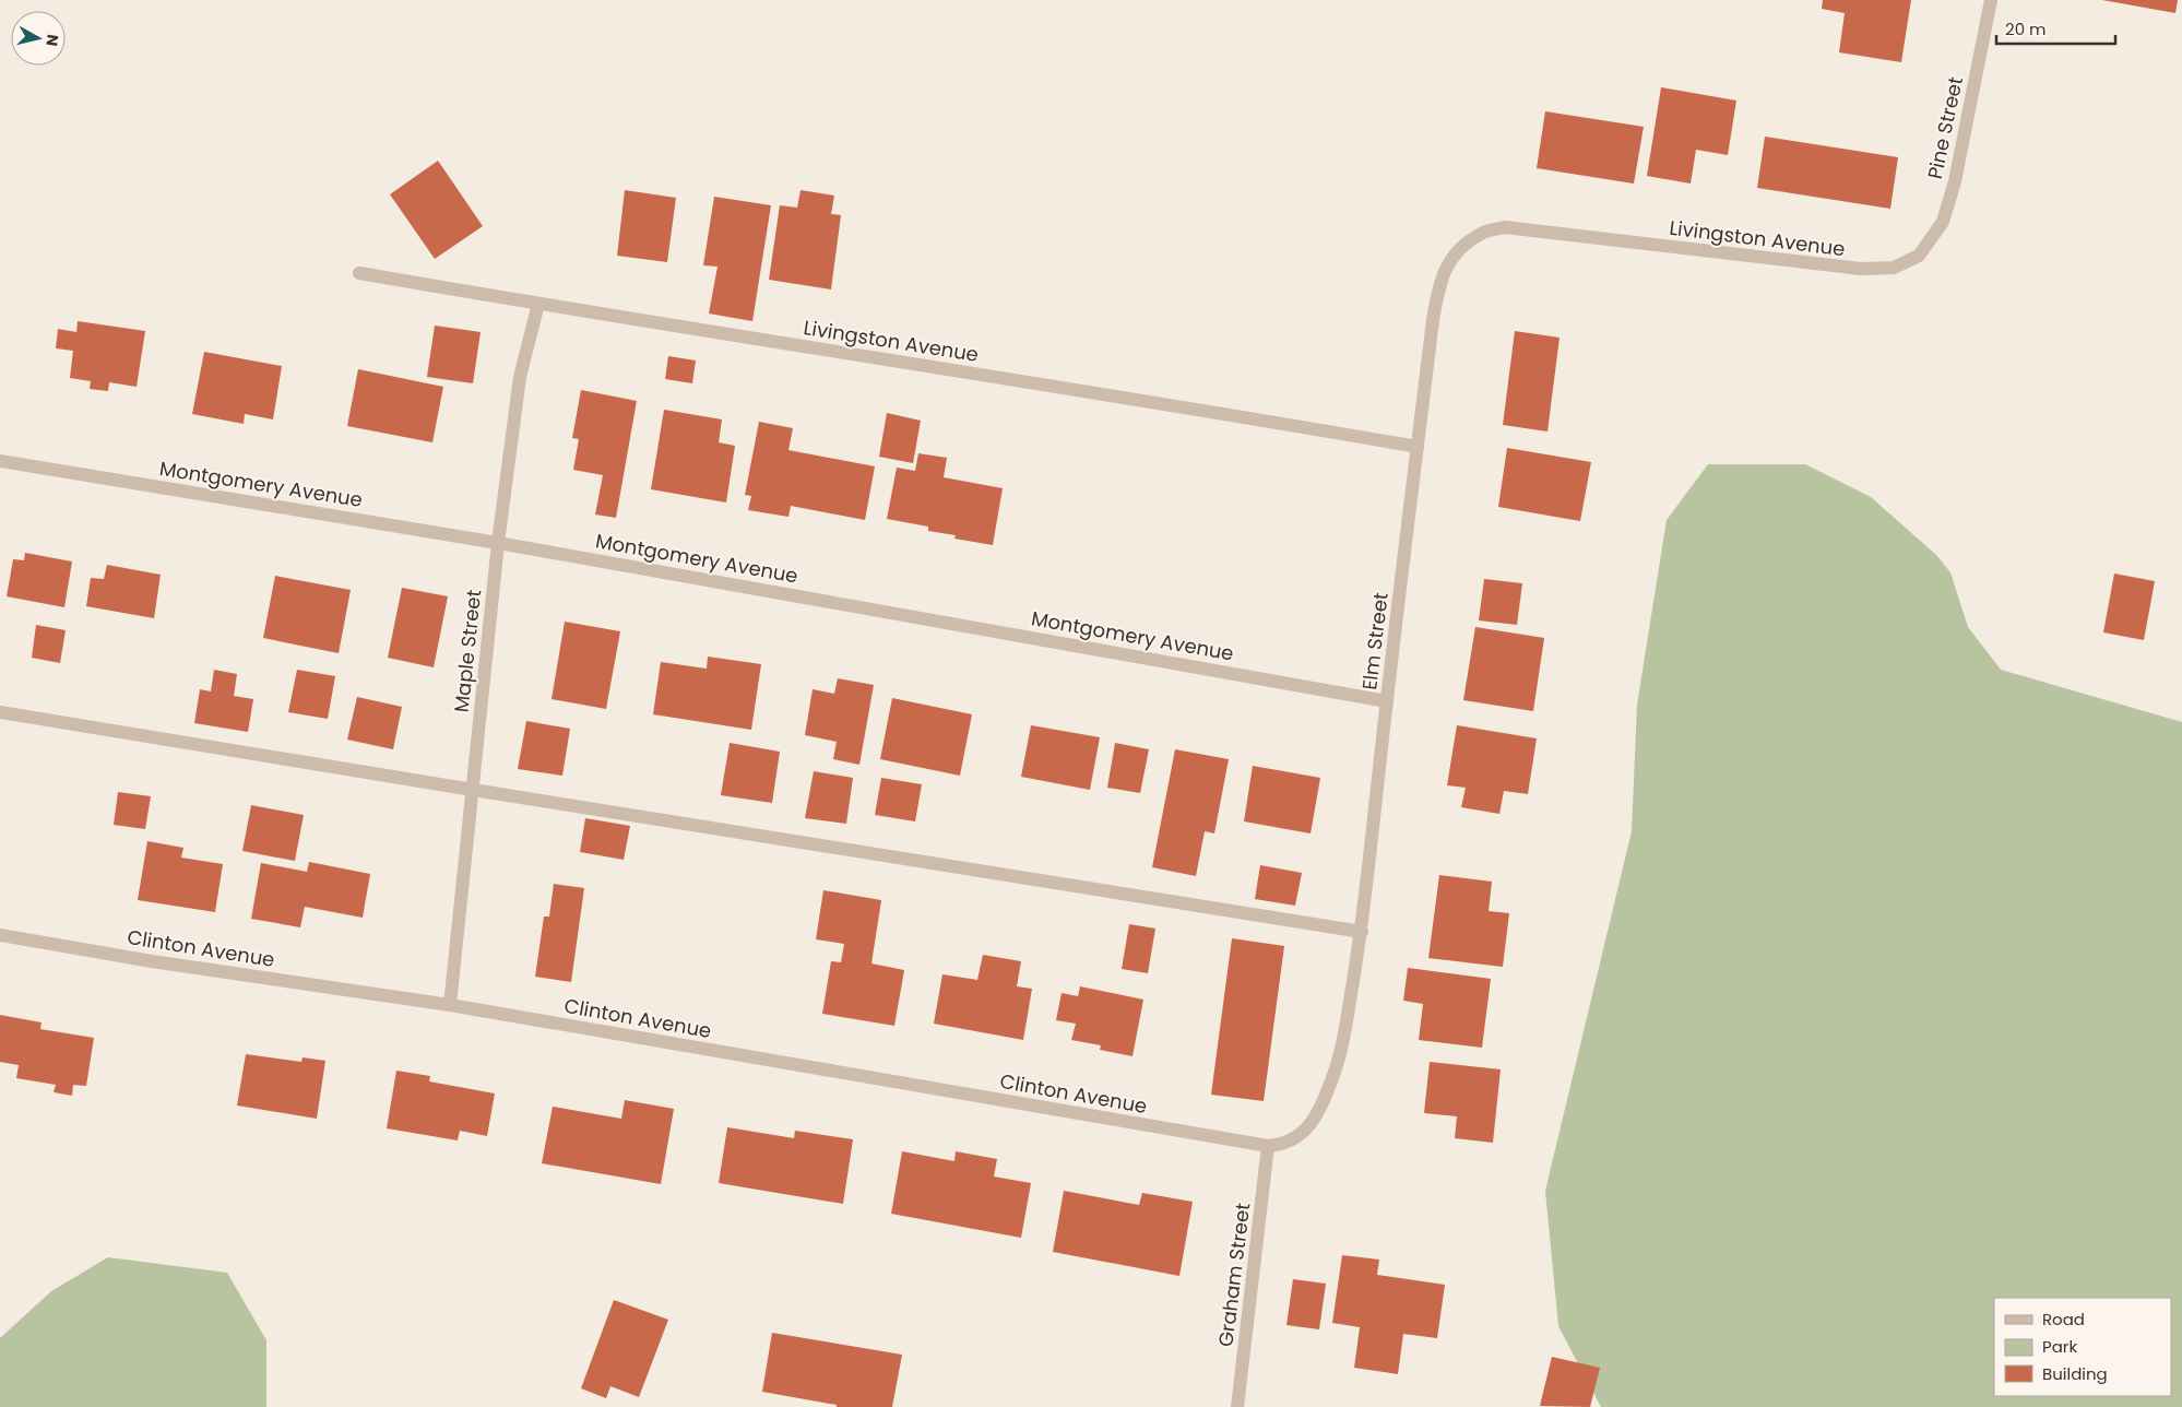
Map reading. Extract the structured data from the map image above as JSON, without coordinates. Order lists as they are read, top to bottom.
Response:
{
  "streets": {
    "street": [
      "Pine Street",
      "Livingston Avenue",
      "Montgomery Avenue",
      "Elm Street",
      "Maple Street",
      "Clinton Avenue",
      "Graham Street"
    ]
  },
  "crossings": [
    ["Pine Street", "Livingston Avenue"],
    ["Livingston Avenue", "Elm Street"],
    ["Livingston Avenue", "Maple Street"],
    ["Montgomery Avenue", "Elm Street"],
    ["Montgomery Avenue", "Maple Street"],
    ["Elm Street", "Clinton Avenue"],
    ["Elm Street", "Graham Street"],
    ["Maple Street", "Clinton Avenue"],
    ["Clinton Avenue", "Graham Street"]
  ],
  "legend": ["Road", "Park", "Building"],
  "scale_bar": "20 m",
  "north": "right"
}
